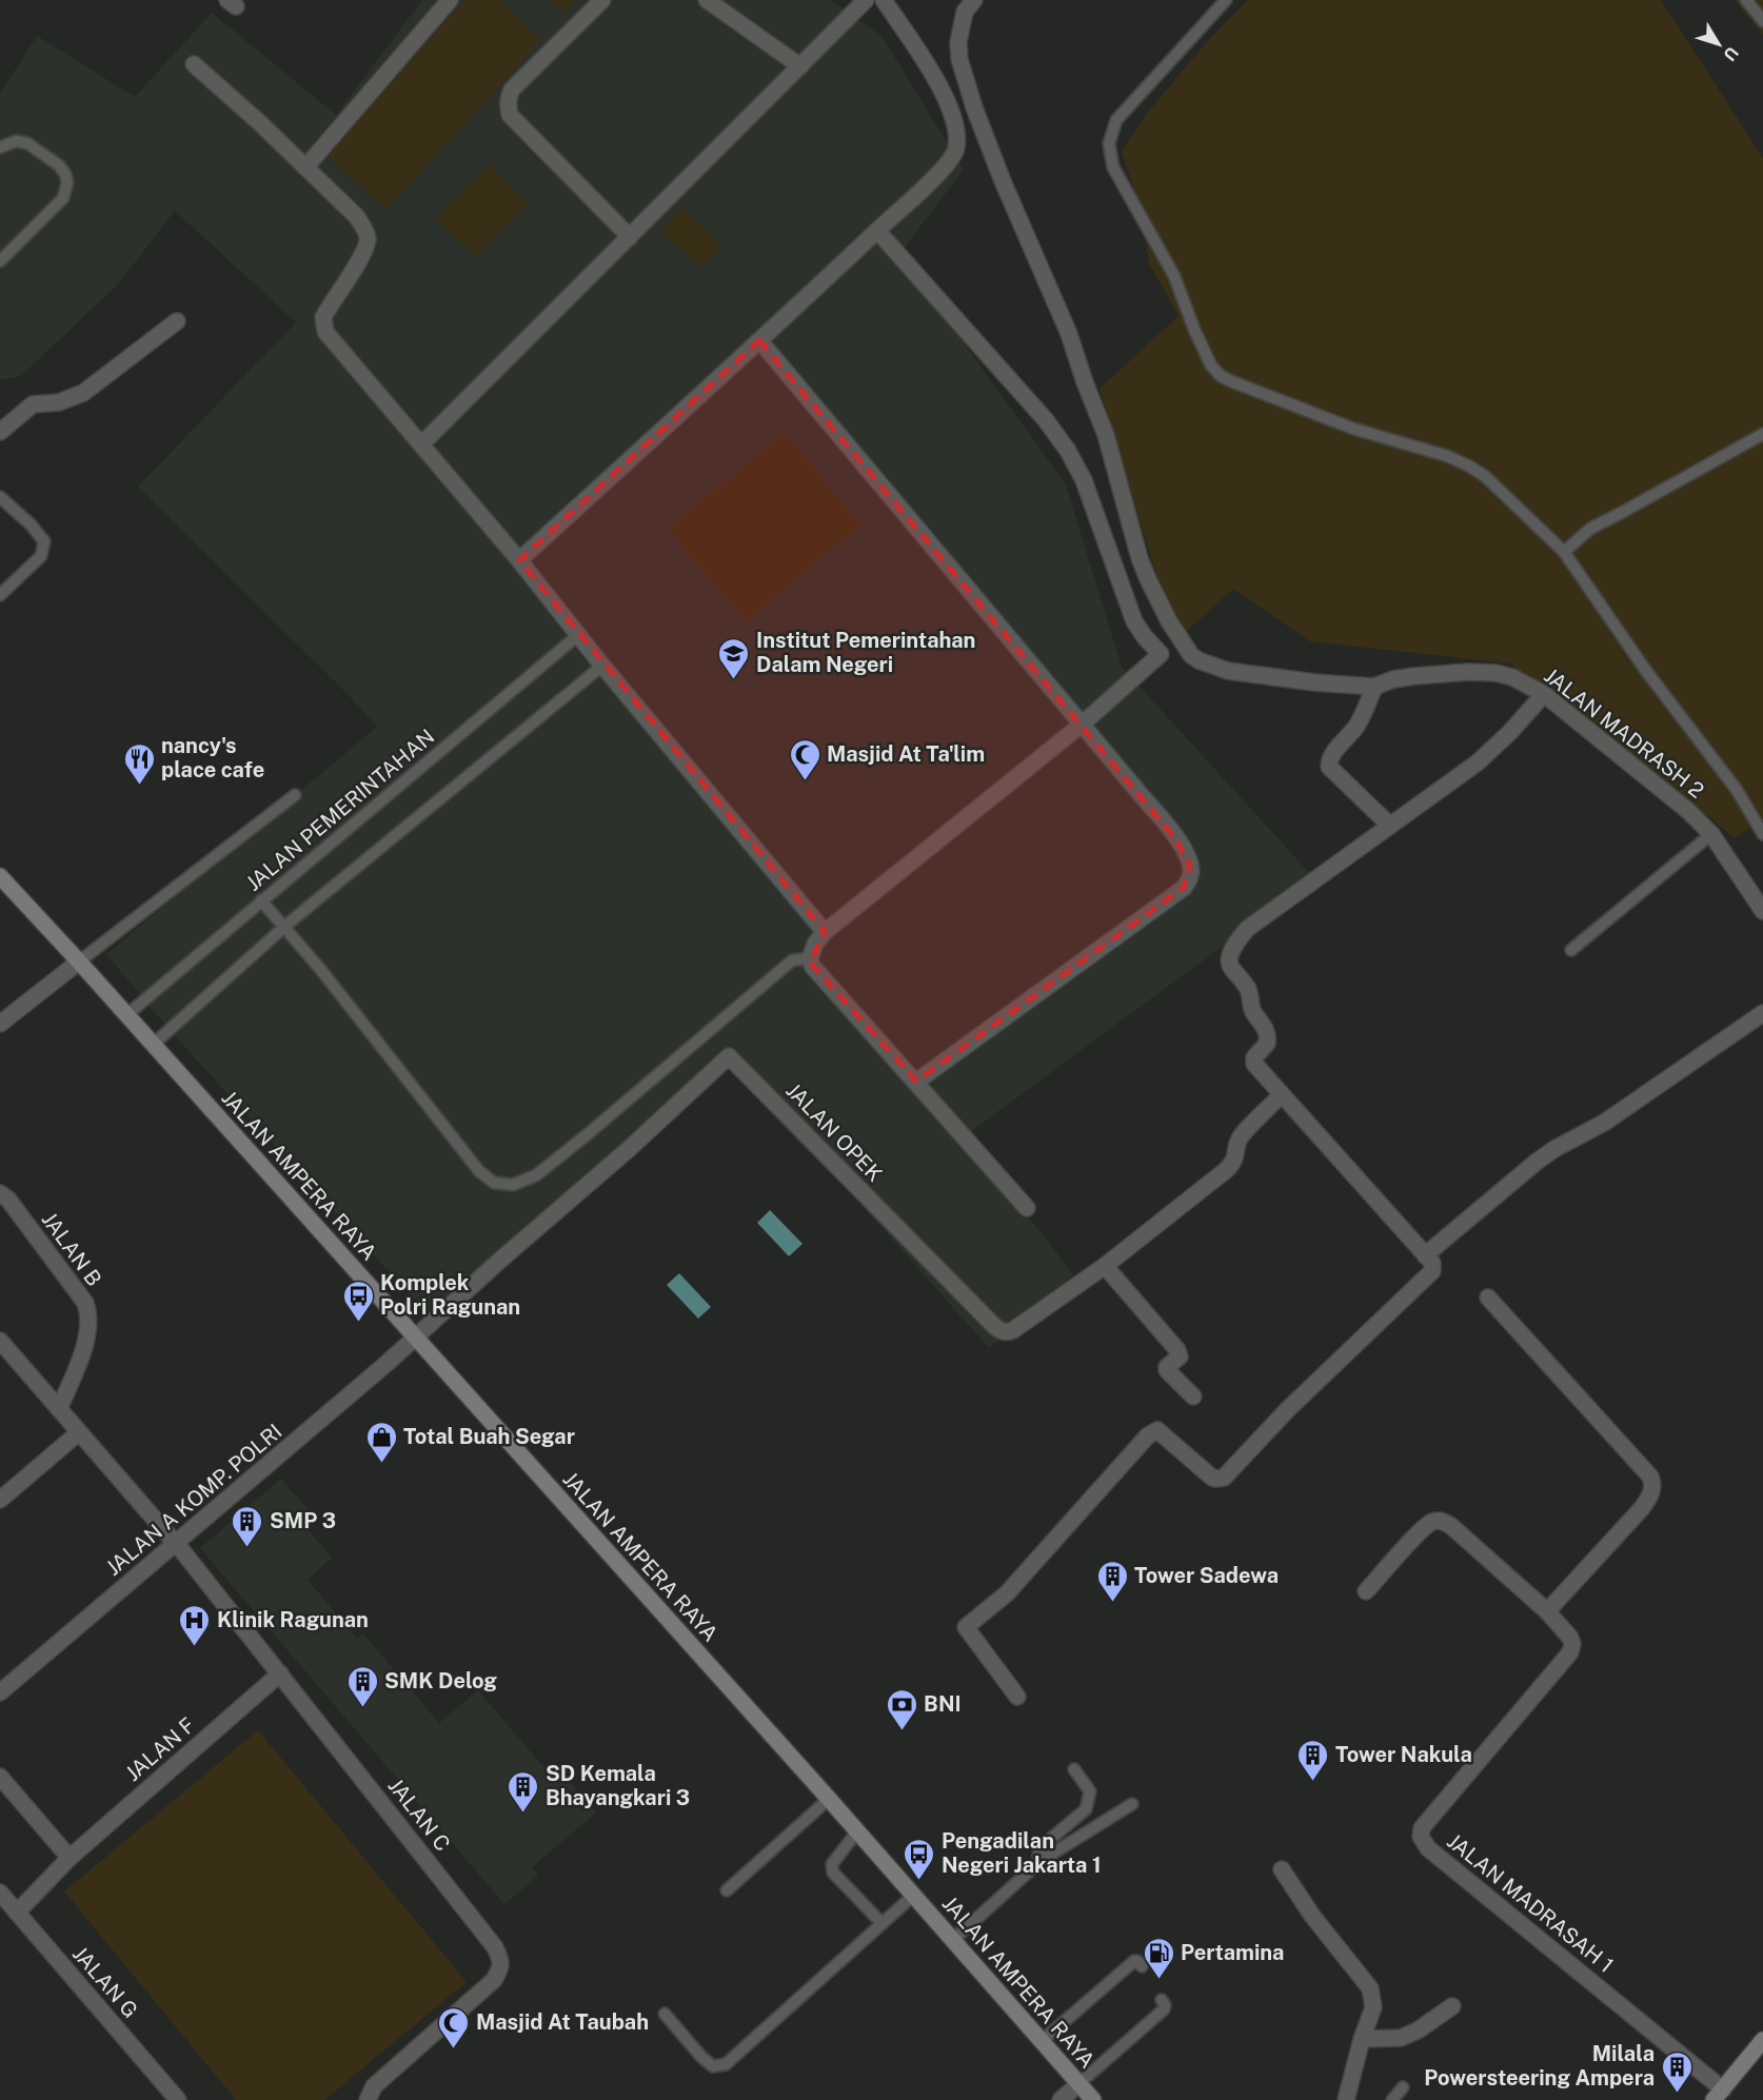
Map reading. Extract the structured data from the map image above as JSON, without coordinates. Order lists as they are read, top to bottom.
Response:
{
  "streets": {
    "street": [
      "JALAN MADRASH 2",
      "JALAN OPEK",
      "JALAN AMPERA RAYA",
      "JALAN B",
      "JALAN A KOMP. POLRI",
      "JALAN F",
      "JALAN C",
      "JALAN MADRASAH 1",
      "JALAN G"
    ],
    "lane": ["JALAN PEMERINTAHAN"]
  },
  "crossings": [
    ["JALAN PEMERINTAHAN", "JALAN AMPERA RAYA"],
    ["JALAN OPEK", "JALAN AMPERA RAYA"],
    ["JALAN OPEK", "JALAN A KOMP. POLRI"],
    ["JALAN AMPERA RAYA", "JALAN A KOMP. POLRI"],
    ["JALAN A KOMP. POLRI", "JALAN C"],
    ["JALAN F", "JALAN C"],
    ["JALAN F", "JALAN G"]
  ],
  "places": {
    "school or university": ["Institut Pemerintahan Dalam Negeri"],
    "mosque": ["Masjid At Ta'lim", "Masjid At Taubah"],
    "restaurant": ["nancy's place cafe"],
    "bus stop": ["Komplek Polri Ragunan", "Pengadilan Negeri Jakarta 1"],
    "shop": ["Total Buah Segar"],
    "building": [
      "SMP 3",
      "Tower Sadewa",
      "SMK Delog",
      "Tower Nakula",
      "SD Kemala Bhayangkari 3",
      "Milala Powersteering Ampera"
    ],
    "hospital": ["Klinik Ragunan"],
    "bank": ["BNI"],
    "fuel station": ["Pertamina"]
  },
  "north": "bottom right"
}
